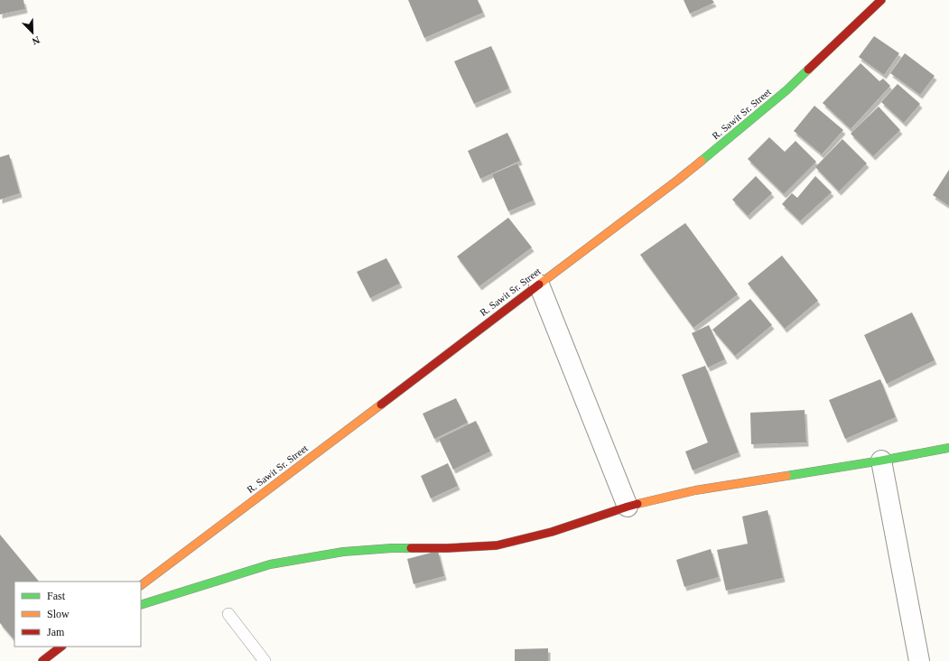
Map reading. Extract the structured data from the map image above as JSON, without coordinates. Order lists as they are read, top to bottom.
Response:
{
  "streets": {
    "street": ["R. Sawit Sr. Street"]
  },
  "legend": ["Fast", "Slow", "Jam"],
  "north": "bottom right"
}
